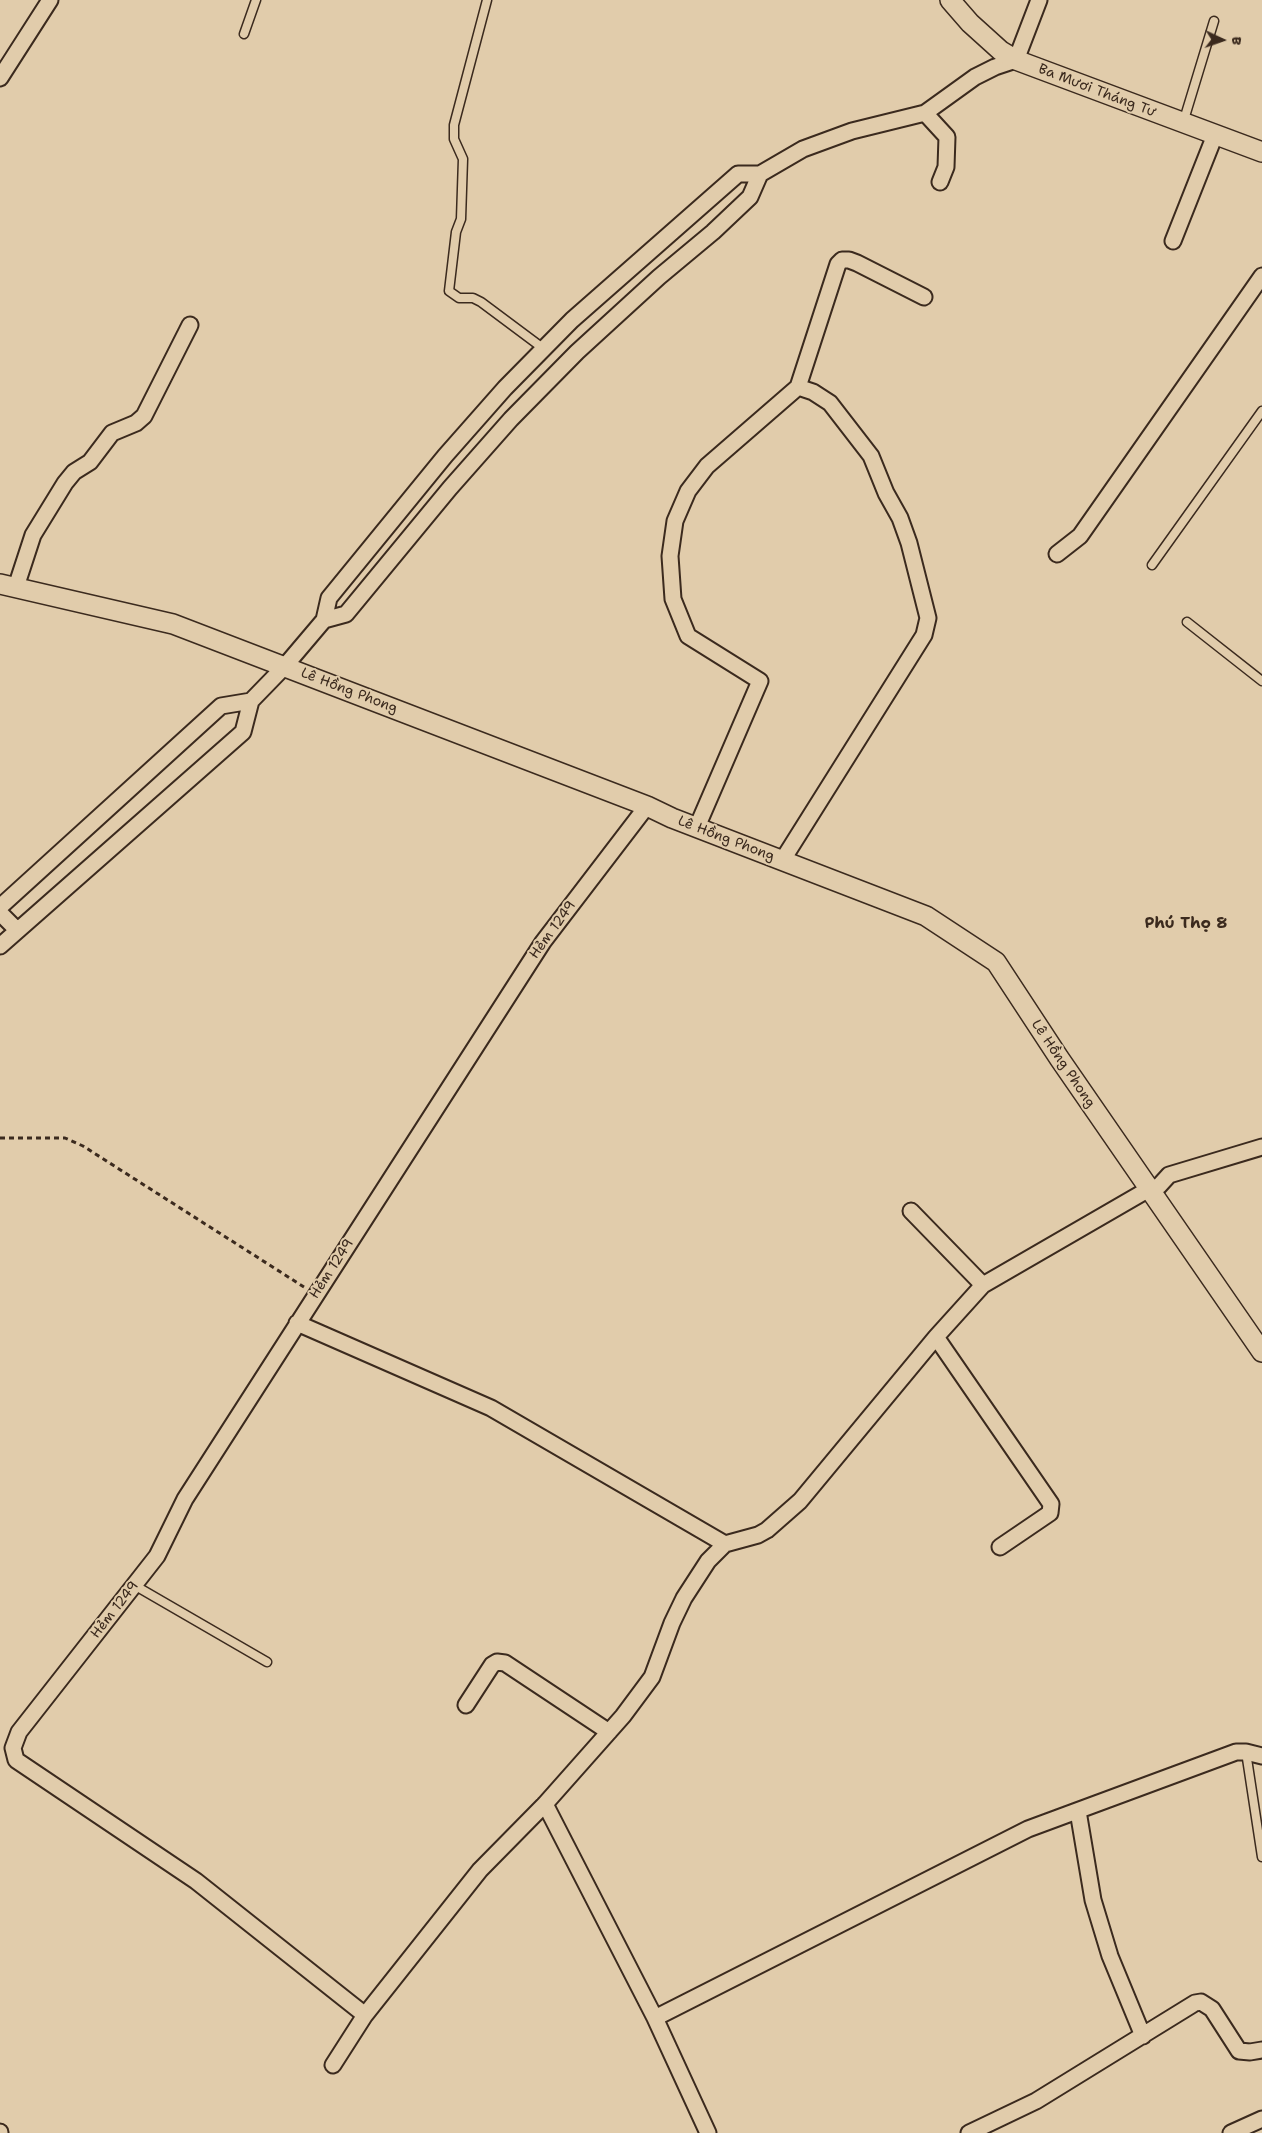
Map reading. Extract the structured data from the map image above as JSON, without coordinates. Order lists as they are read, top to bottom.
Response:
{
  "streets": {
    "street": ["Ba Mươi Tháng Tư", "Lê Hồng Phong", "Hẻm 1249"]
  },
  "crossings": [
    ["Lê Hồng Phong", "Hẻm 1249"]
  ],
  "districts": ["Phú Thọ 8"],
  "north": "right"
}
